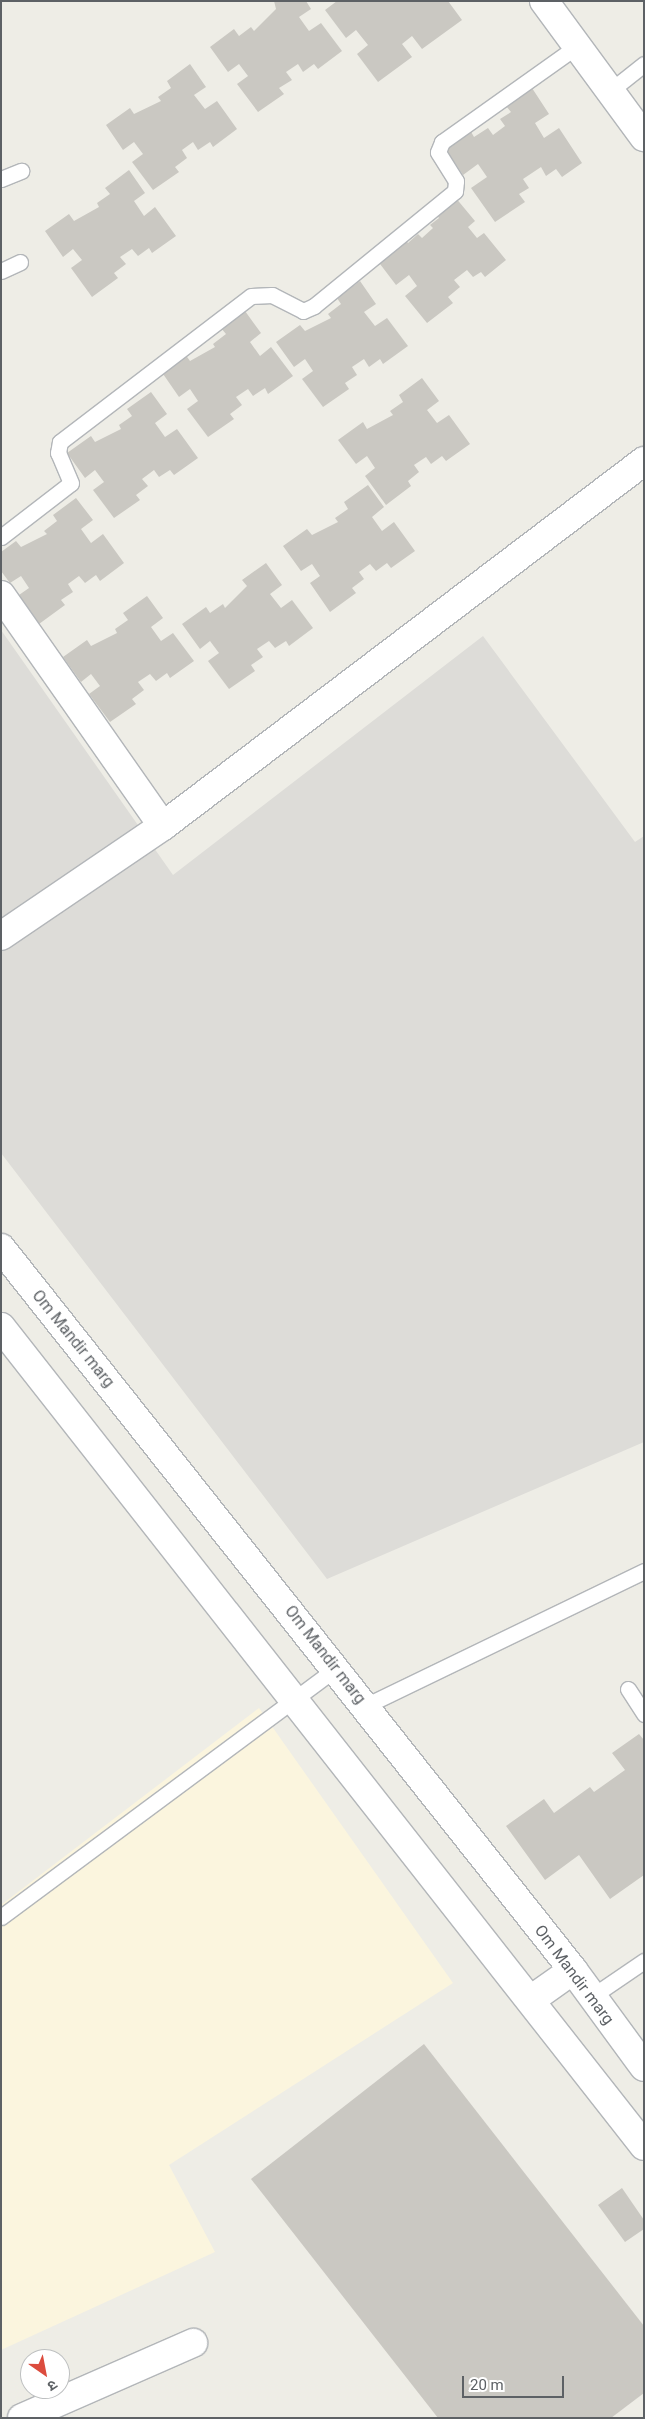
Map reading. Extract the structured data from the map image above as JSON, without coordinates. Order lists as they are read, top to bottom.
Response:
{
  "streets": {
    "main road": ["Om Mandir marg"]
  },
  "scale_bar": "20 m",
  "north": "bottom right"
}
